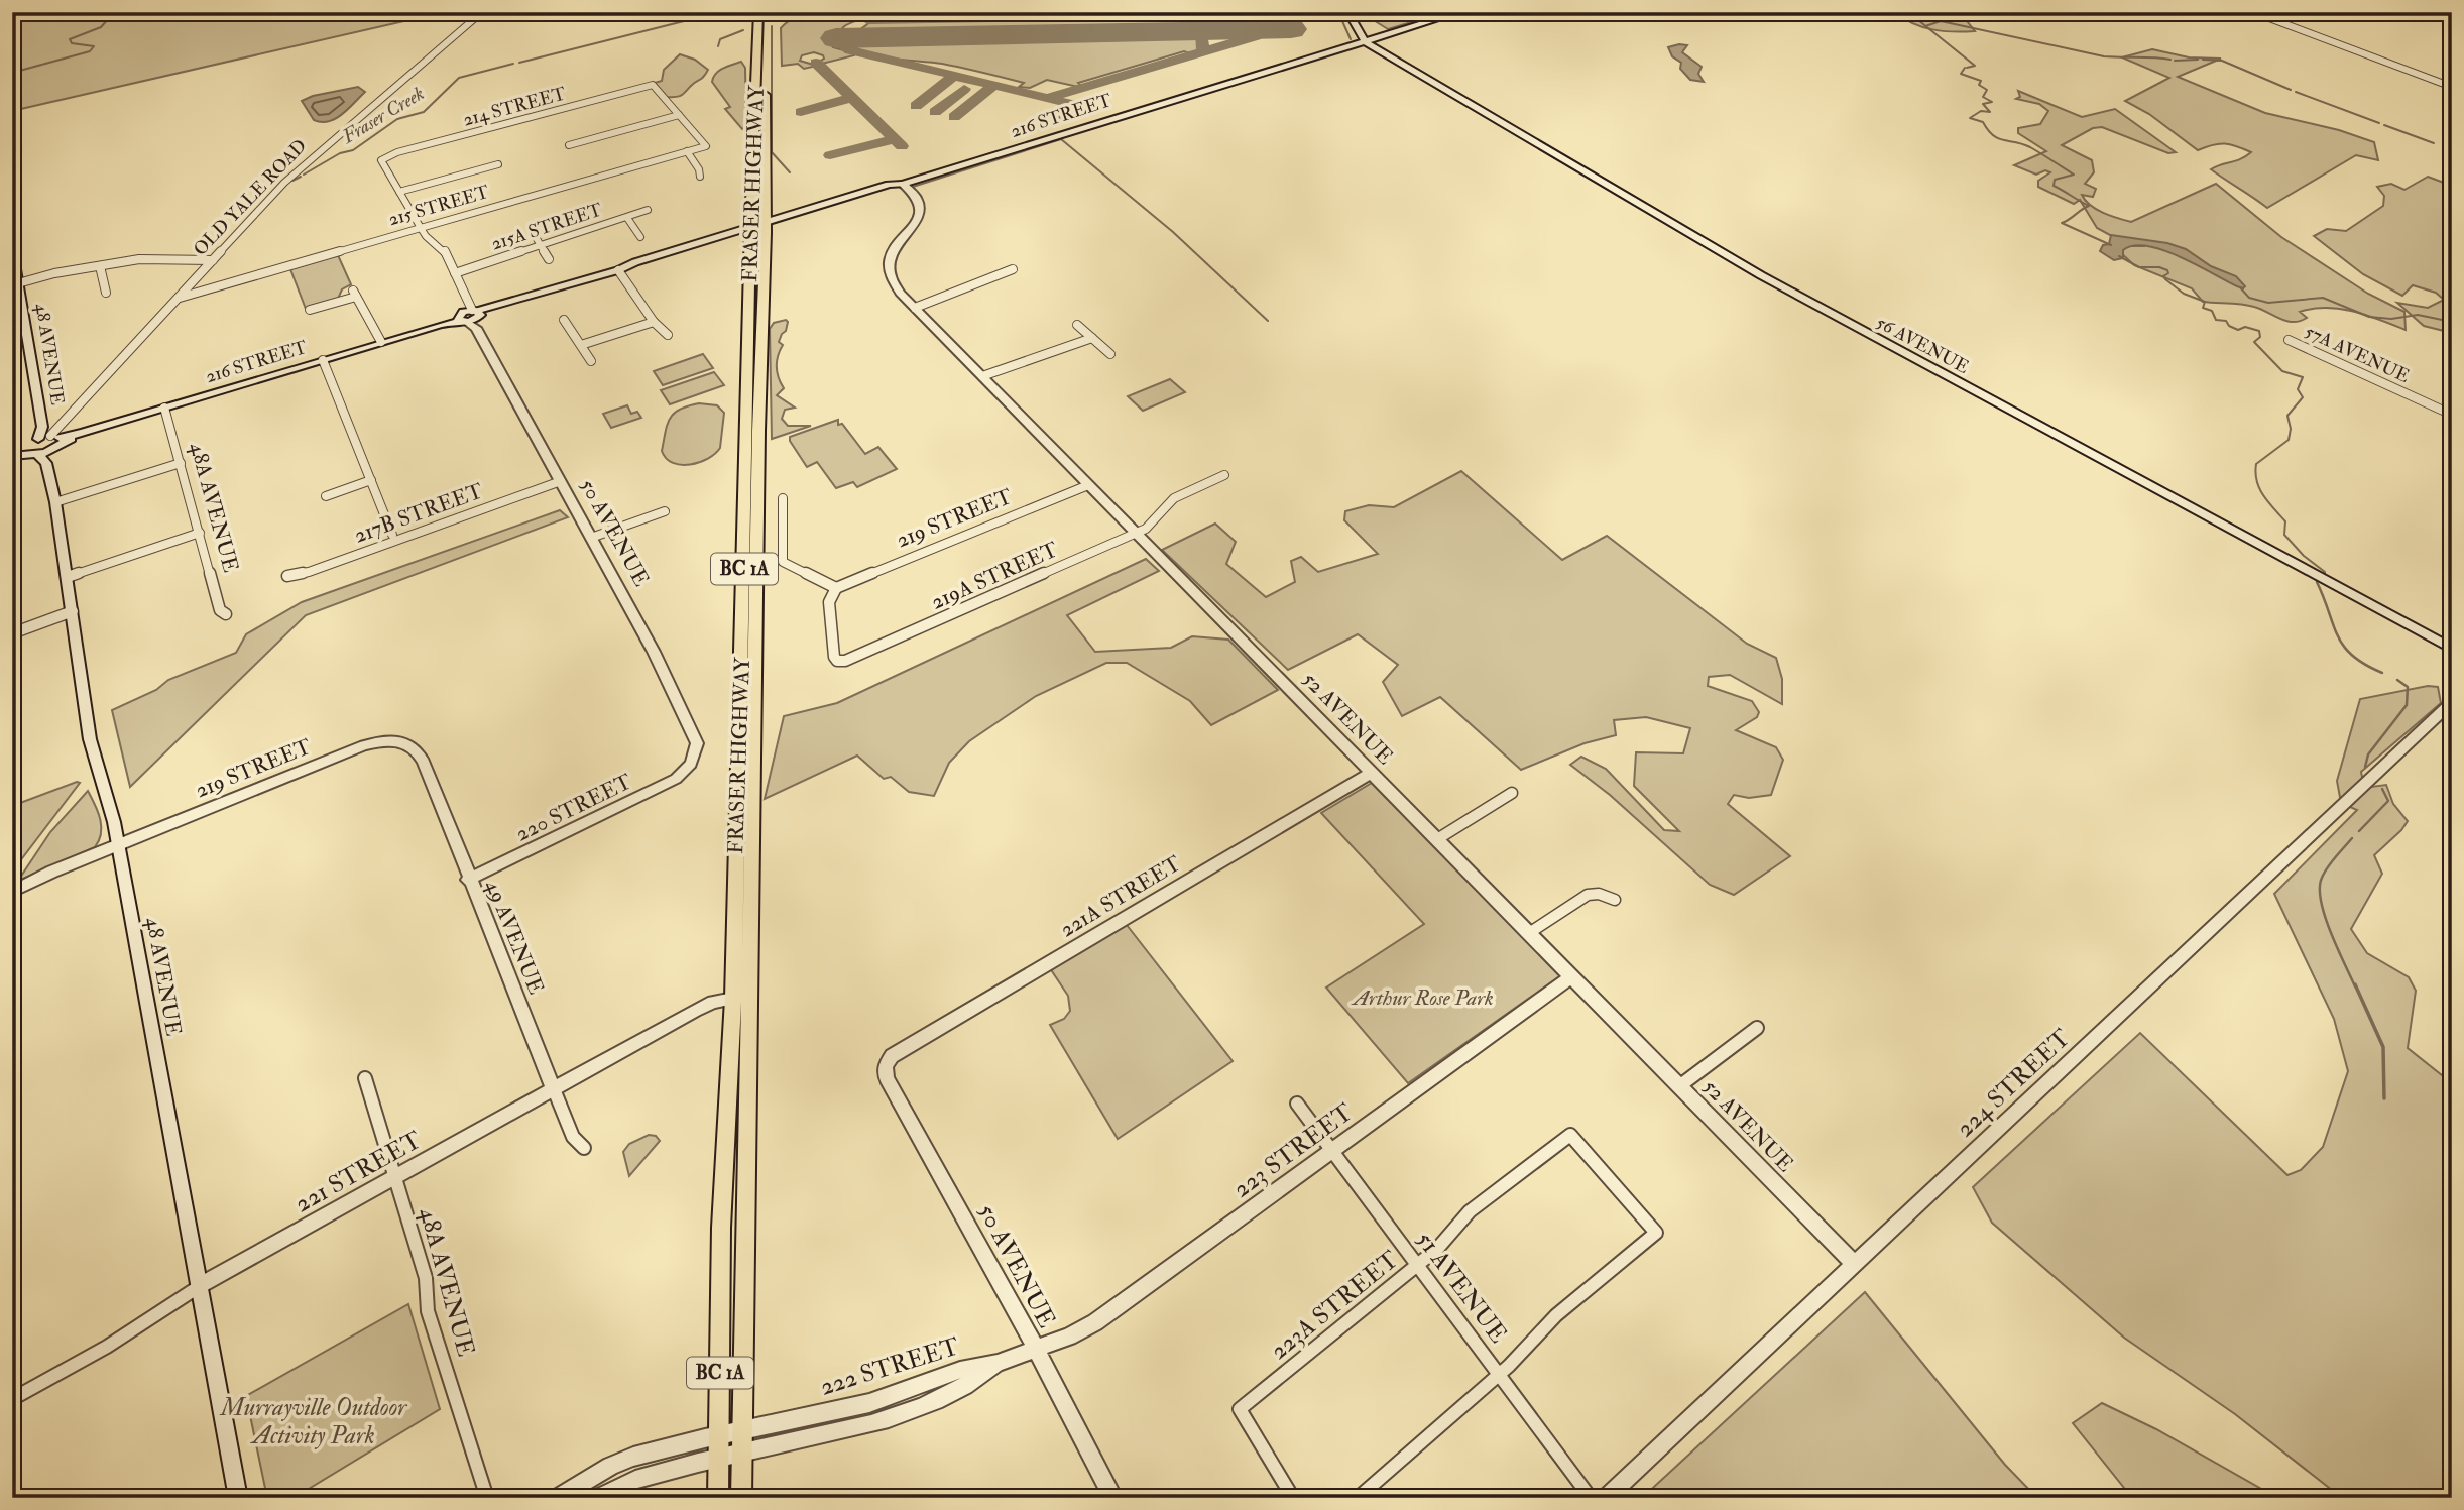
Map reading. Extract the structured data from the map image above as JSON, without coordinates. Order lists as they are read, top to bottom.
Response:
{
  "streets": {
    "main road": ["FRASER HIGHWAY", "BC 1A"],
    "street": [
      "214 STREET",
      "216 STREET",
      "OLD YALE ROAD",
      "215 STREET",
      "215A STREET",
      "56 AVENUE",
      "48 AVENUE",
      "57A AVENUE",
      "48A AVENUE",
      "217B STREET",
      "219 STREET",
      "50 AVENUE",
      "219A STREET",
      "52 AVENUE",
      "220 STREET",
      "221A STREET",
      "49 AVENUE",
      "224 STREET",
      "223 STREET",
      "221 STREET",
      "51 AVENUE",
      "223A STREET",
      "222 STREET"
    ]
  },
  "crossings": [
    ["214 STREET", "215 STREET"],
    ["214 STREET", "50 AVENUE"],
    ["216 STREET", "FRASER HIGHWAY"],
    ["216 STREET", "OLD YALE ROAD"],
    ["216 STREET", "56 AVENUE"],
    ["216 STREET", "48 AVENUE"],
    ["216 STREET", "48A AVENUE"],
    ["216 STREET", "50 AVENUE"],
    ["216 STREET", "52 AVENUE"],
    ["FRASER HIGHWAY", "221 STREET"],
    ["FRASER HIGHWAY", "222 STREET"],
    ["OLD YALE ROAD", "215 STREET"],
    ["OLD YALE ROAD", "48 AVENUE"],
    ["215 STREET", "50 AVENUE"],
    ["215A STREET", "50 AVENUE"],
    ["48 AVENUE", "219 STREET"],
    ["48 AVENUE", "221 STREET"],
    ["48A AVENUE", "221 STREET"],
    ["217B STREET", "50 AVENUE"],
    ["219 STREET", "219A STREET"],
    ["219 STREET", "52 AVENUE"],
    ["219 STREET", "49 AVENUE"],
    ["50 AVENUE", "220 STREET"],
    ["50 AVENUE", "221A STREET"],
    ["50 AVENUE", "223 STREET"],
    ["50 AVENUE", "222 STREET"],
    ["219A STREET", "52 AVENUE"],
    ["52 AVENUE", "221A STREET"],
    ["52 AVENUE", "224 STREET"],
    ["52 AVENUE", "223 STREET"],
    ["220 STREET", "49 AVENUE"],
    ["49 AVENUE", "221 STREET"],
    ["223 STREET", "51 AVENUE"],
    ["223 STREET", "222 STREET"],
    ["51 AVENUE", "223A STREET"]
  ],
  "water": ["Fraser Creek"],
  "parks": ["Arthur Rose Park", "Murrayville Outdoor Activity Park"]
}
